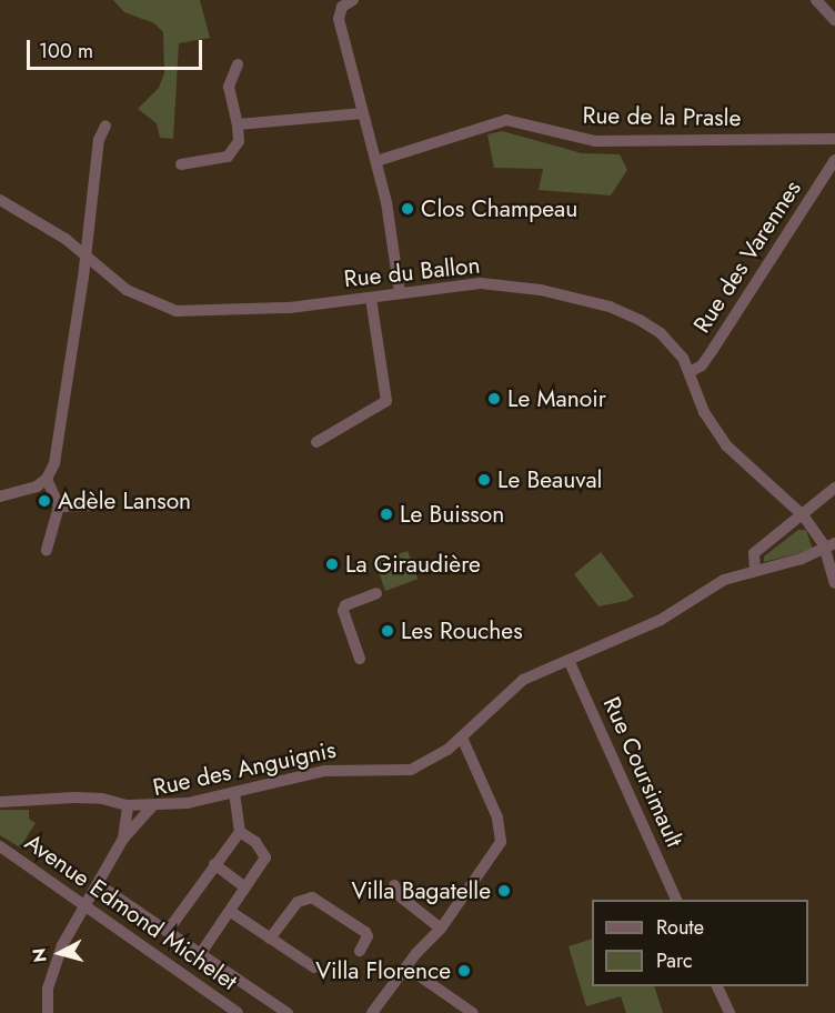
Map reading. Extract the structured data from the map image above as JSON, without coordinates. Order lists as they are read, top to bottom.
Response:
{
  "streets": {
    "street": [
      "Rue de la Prasle",
      "Rue des Varennes",
      "Rue du Ballon",
      "Rue des Anguignis",
      "Rue Coursimault",
      "Avenue Edmond Michelet"
    ]
  },
  "crossings": [
    ["Rue des Varennes", "Rue du Ballon"],
    ["Rue du Ballon", "Rue des Anguignis"],
    ["Rue des Anguignis", "Rue Coursimault"],
    ["Rue des Anguignis", "Avenue Edmond Michelet"]
  ],
  "places": [
    "Clos Champeau",
    "Le Manoir",
    "Le Beauval",
    "Adèle Lanson",
    "Le Buisson",
    "La Giraudière",
    "Les Rouches",
    "Villa Bagatelle",
    "Villa Florence"
  ],
  "legend": ["Route", "Parc"],
  "scale_bar": "100 m",
  "north": "left"
}
